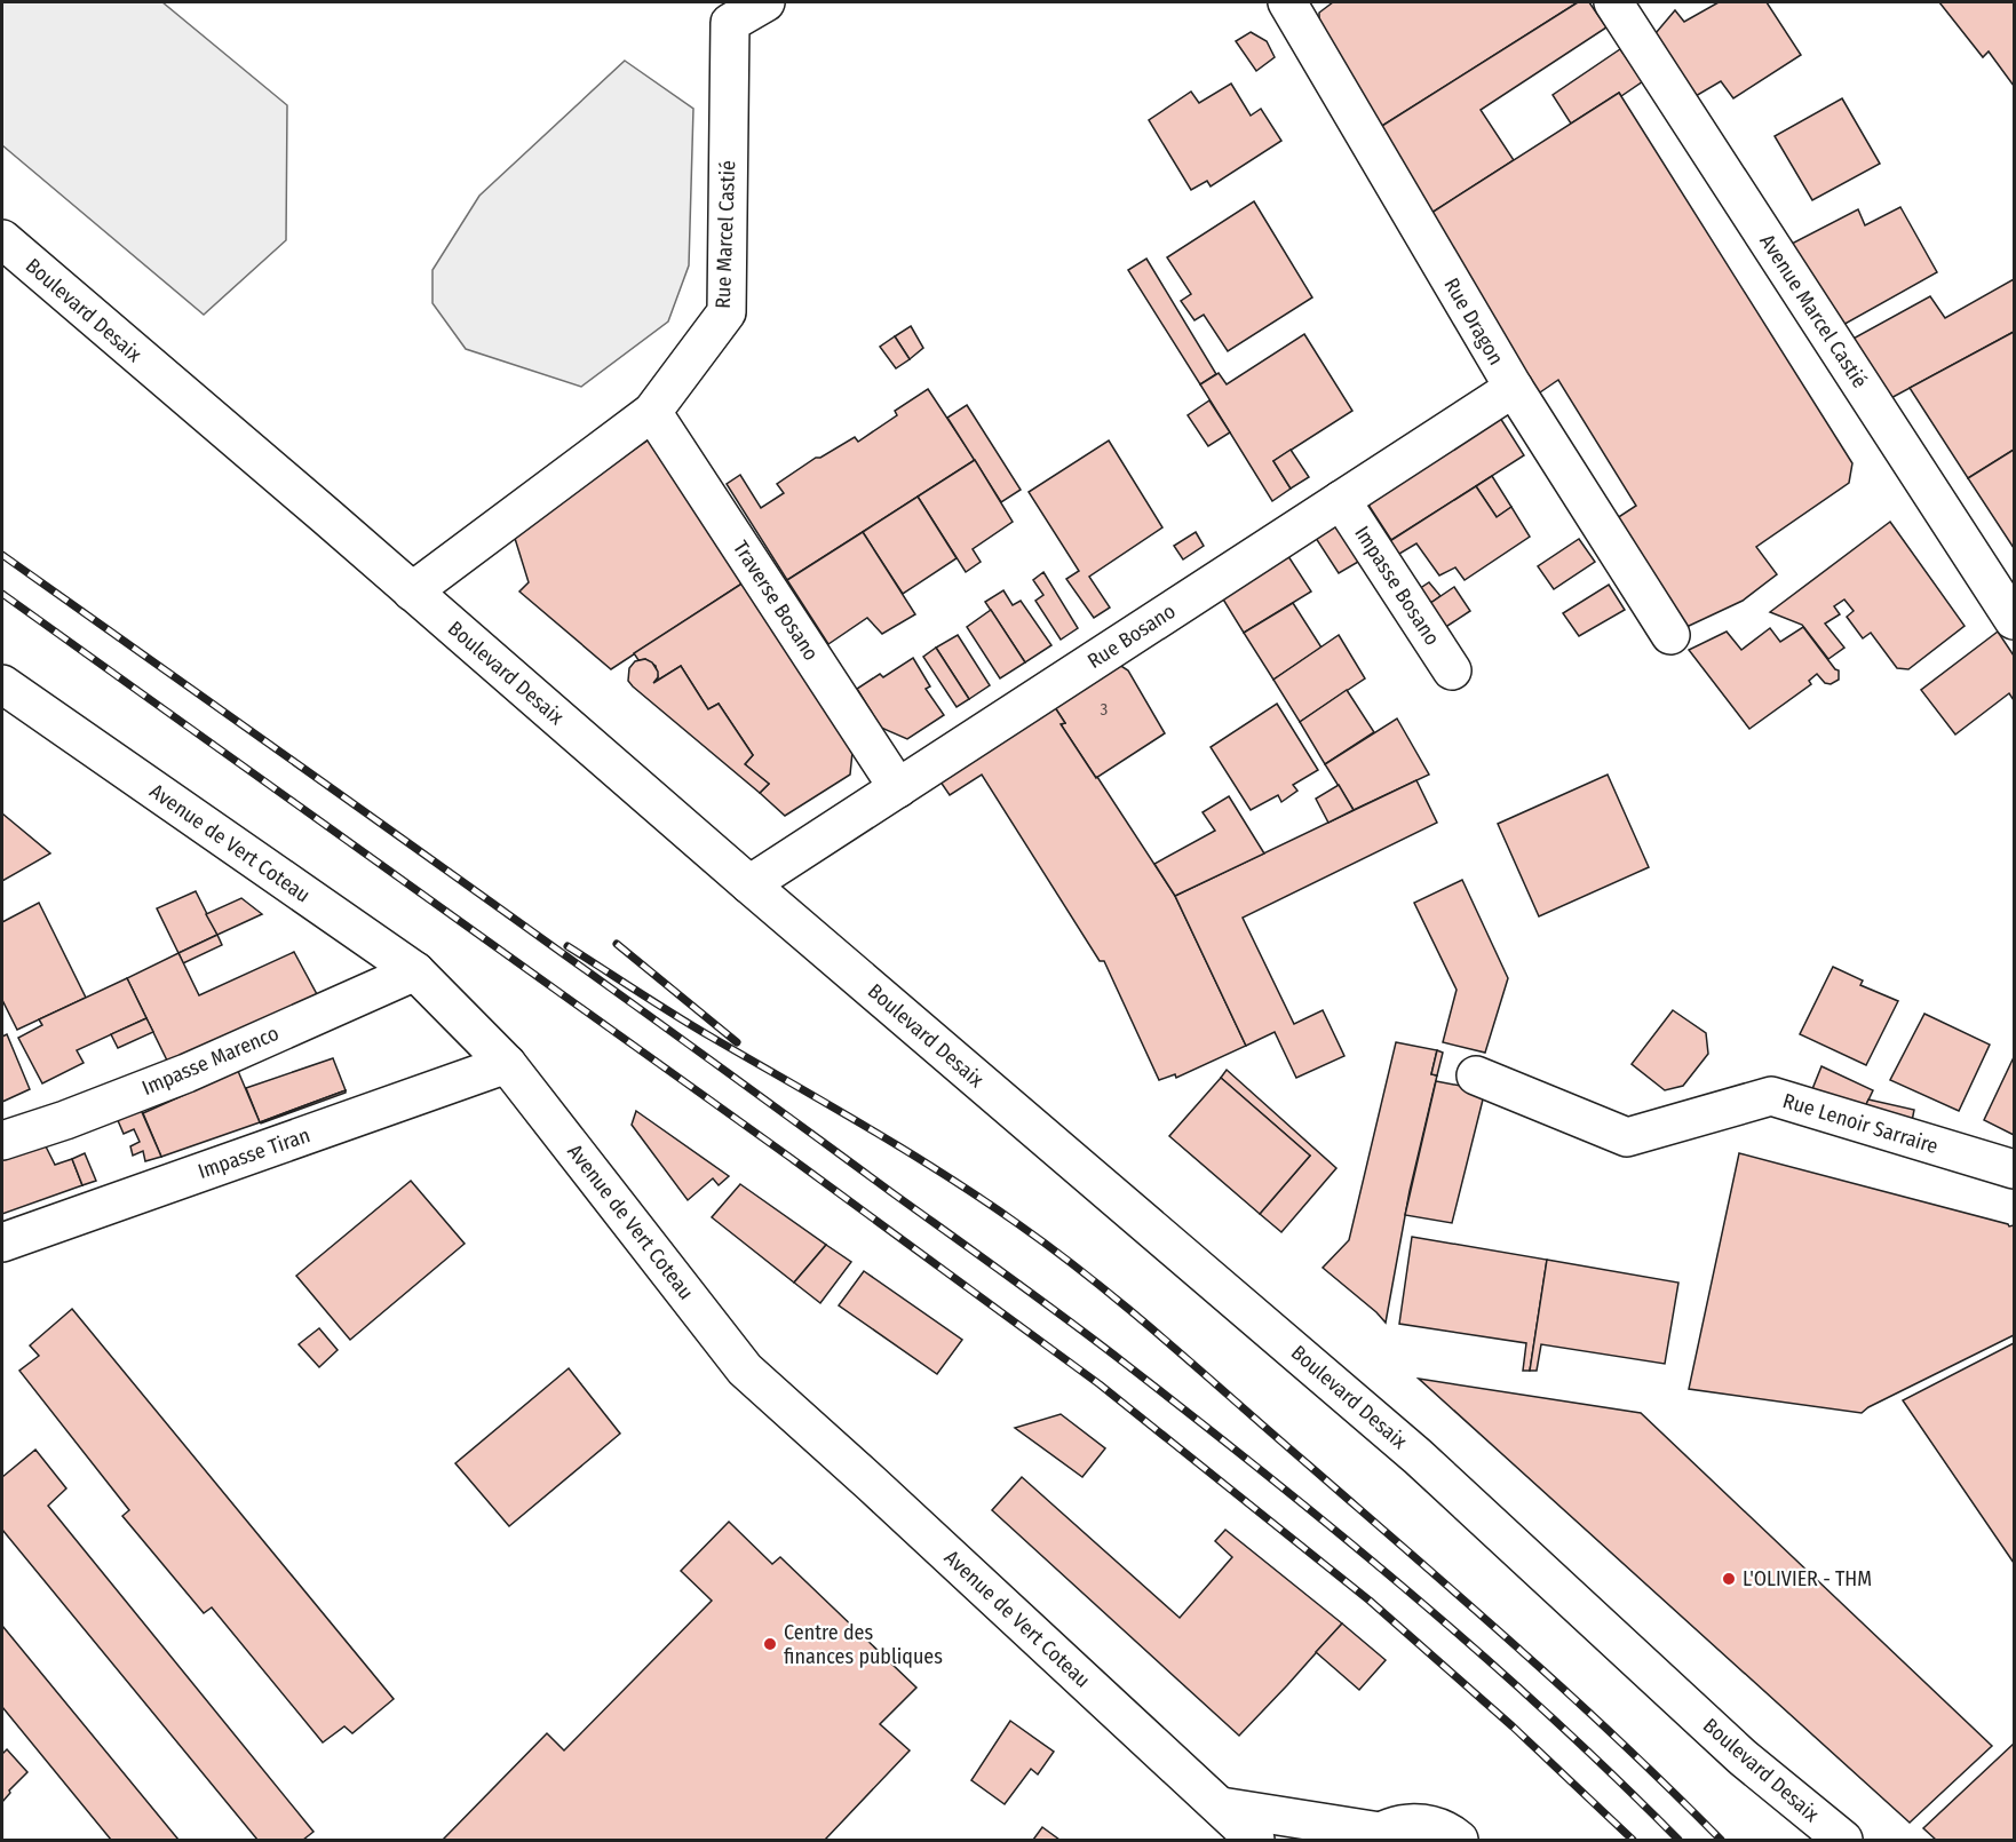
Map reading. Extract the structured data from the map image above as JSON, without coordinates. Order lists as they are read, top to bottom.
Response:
{
  "streets": {
    "street": [
      "Rue Marcel Castié",
      "Boulevard Desaix",
      "Avenue Marcel Castié",
      "Rue Dragon",
      "Impasse Bosano",
      "Traverse Bosano",
      "Rue Bosano",
      "Avenue de Vert Coteau",
      "Impasse Marenco",
      "Rue Lenoir Sarraire",
      "Impasse Tiran"
    ]
  },
  "crossings": [
    ["Rue Marcel Castié", "Boulevard Desaix"],
    ["Rue Marcel Castié", "Traverse Bosano"],
    ["Boulevard Desaix", "Rue Bosano"],
    ["Rue Dragon", "Rue Bosano"],
    ["Impasse Bosano", "Rue Bosano"],
    ["Traverse Bosano", "Rue Bosano"],
    ["Avenue de Vert Coteau", "Impasse Marenco"],
    ["Avenue de Vert Coteau", "Impasse Tiran"]
  ],
  "places": ["L'OLIVIER - THM", "Centre des finances publiques"],
  "house_numbers": ["3"]
}
